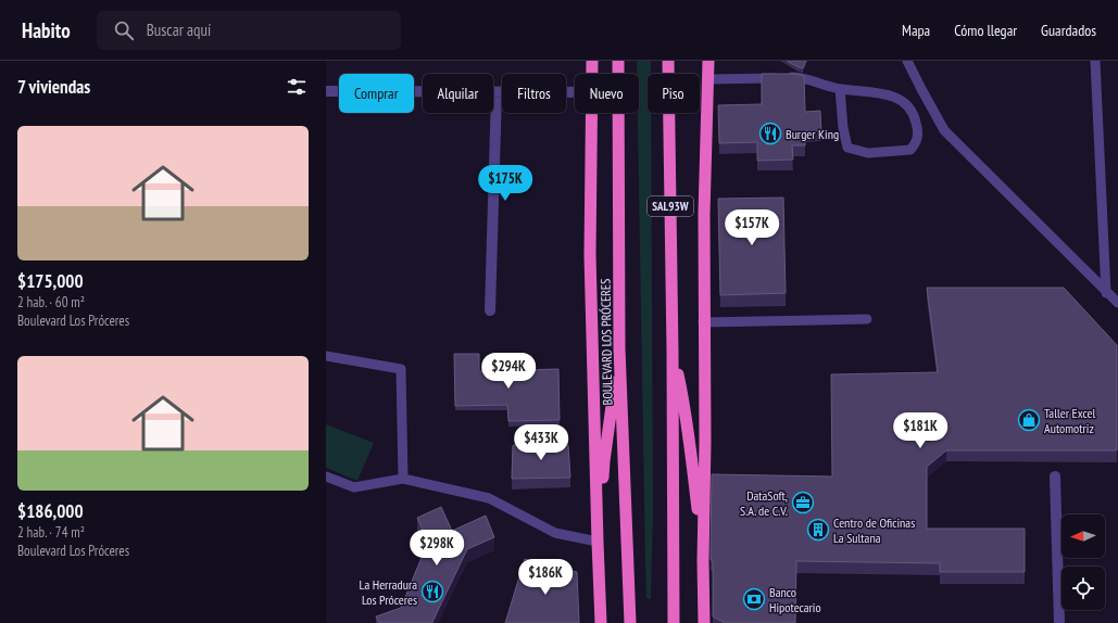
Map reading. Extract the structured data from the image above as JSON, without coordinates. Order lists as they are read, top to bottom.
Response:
{
  "streets": {
    "highway": ["SAL93W", "BOULEVARD LOS PRÓCERES"]
  },
  "places": {
    "restaurant": ["Burger King", "La Herradura Los Próceres"],
    "shop": ["Taller Excel Automotriz"],
    "office": ["DataSoft, S.A. de C.V."],
    "building": ["Centro de Oficinas La Sultana"],
    "bank": ["Banco Hipotecario"]
  },
  "north": "left",
  "page": {
    "header": "Habito",
    "search": "Buscar aquí",
    "nav": ["Mapa", "Cómo llegar", "Guardados"],
    "heading": "7 viviendas",
    "chip": [
      "Comprar",
      "Alquilar",
      "Filtros",
      "Nuevo",
      "Piso"
    ],
    "list": [
      {
        "name": "$175,000",
        "note": "2 hab. · 60 m² · Boulevard Los Próceres"
      },
      {
        "name": "$186,000",
        "note": "2 hab. · 74 m² · Boulevard Los Próceres"
      }
    ],
    "price": [
      "$175K",
      "$157K",
      "$294K",
      "$181K",
      "$433K",
      "$298K",
      "$186K"
    ]
  }
}
